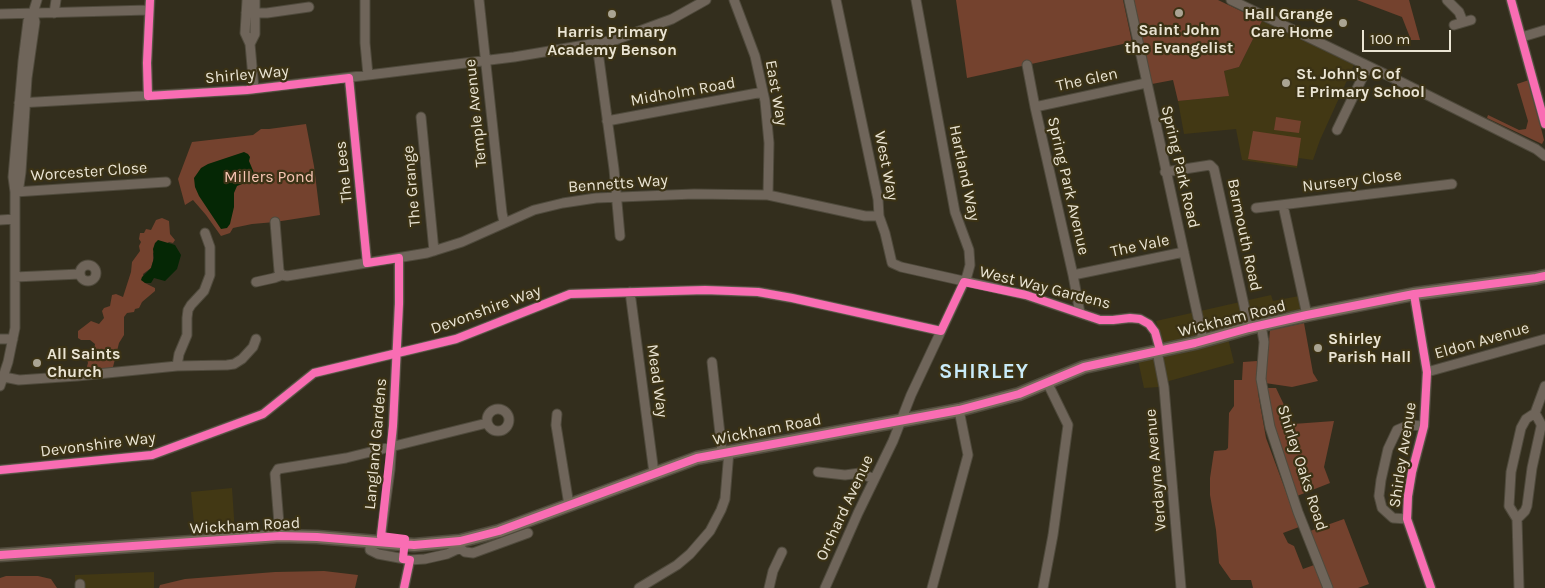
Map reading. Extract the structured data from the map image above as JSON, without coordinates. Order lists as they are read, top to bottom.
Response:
{
  "streets": {
    "highway": ["Wickham Road"],
    "street": [
      "Shirley Way",
      "The Glen",
      "Midholm Road",
      "East Way",
      "Temple Avenue",
      "West Way",
      "Spring Park Road",
      "Worcester Close",
      "The Lees",
      "Hartland Way",
      "Nursery Close",
      "Bennetts Way",
      "The Grange",
      "Spring Park Avenue",
      "Barmouth Road",
      "The Vale",
      "West Way Gardens",
      "Devonshire Way",
      "Eldon Avenue",
      "Mead Way",
      "Langland Gardens",
      "Shirley Avenue",
      "Shirley Oaks Road",
      "Verdayne Avenue",
      "Orchard Avenue"
    ]
  },
  "crossings": [
    ["Shirley Way", "Temple Avenue"],
    ["Shirley Way", "The Lees"],
    ["The Glen", "Spring Park Road"],
    ["The Glen", "Spring Park Avenue"],
    ["Midholm Road", "East Way"],
    ["East Way", "Bennetts Way"],
    ["Temple Avenue", "Bennetts Way"],
    ["West Way", "Hartland Way"],
    ["West Way", "Bennetts Way"],
    ["West Way", "West Way Gardens"],
    ["Spring Park Road", "Barmouth Road"],
    ["Spring Park Road", "The Vale"],
    ["Spring Park Road", "Wickham Road"],
    ["The Lees", "Bennetts Way"],
    ["Hartland Way", "West Way Gardens"],
    ["Hartland Way", "Devonshire Way"],
    ["Hartland Way", "Wickham Road"],
    ["Hartland Way", "Orchard Avenue"],
    ["Bennetts Way", "The Grange"],
    ["Bennetts Way", "Langland Gardens"],
    ["Spring Park Avenue", "The Vale"],
    ["Spring Park Avenue", "West Way Gardens"],
    ["Barmouth Road", "Wickham Road"],
    ["Barmouth Road", "Shirley Oaks Road"],
    ["West Way Gardens", "Wickham Road"],
    ["West Way Gardens", "Verdayne Avenue"],
    ["Devonshire Way", "Mead Way"],
    ["Devonshire Way", "Langland Gardens"],
    ["Wickham Road", "Mead Way"],
    ["Wickham Road", "Langland Gardens"],
    ["Wickham Road", "Shirley Avenue"],
    ["Wickham Road", "Shirley Oaks Road"],
    ["Wickham Road", "Verdayne Avenue"],
    ["Wickham Road", "Orchard Avenue"],
    ["Eldon Avenue", "Shirley Avenue"]
  ],
  "districts": ["SHIRLEY"],
  "parks": ["Millers Pond"],
  "places": [
    "Saint John the Evangelist",
    "Harris Primary Academy Benson",
    "Hall Grange Care Home",
    "St. John's C of E Primary School",
    "Shirley Parish Hall",
    "All Saints Church"
  ],
  "scale_bar": "100 m"
}
